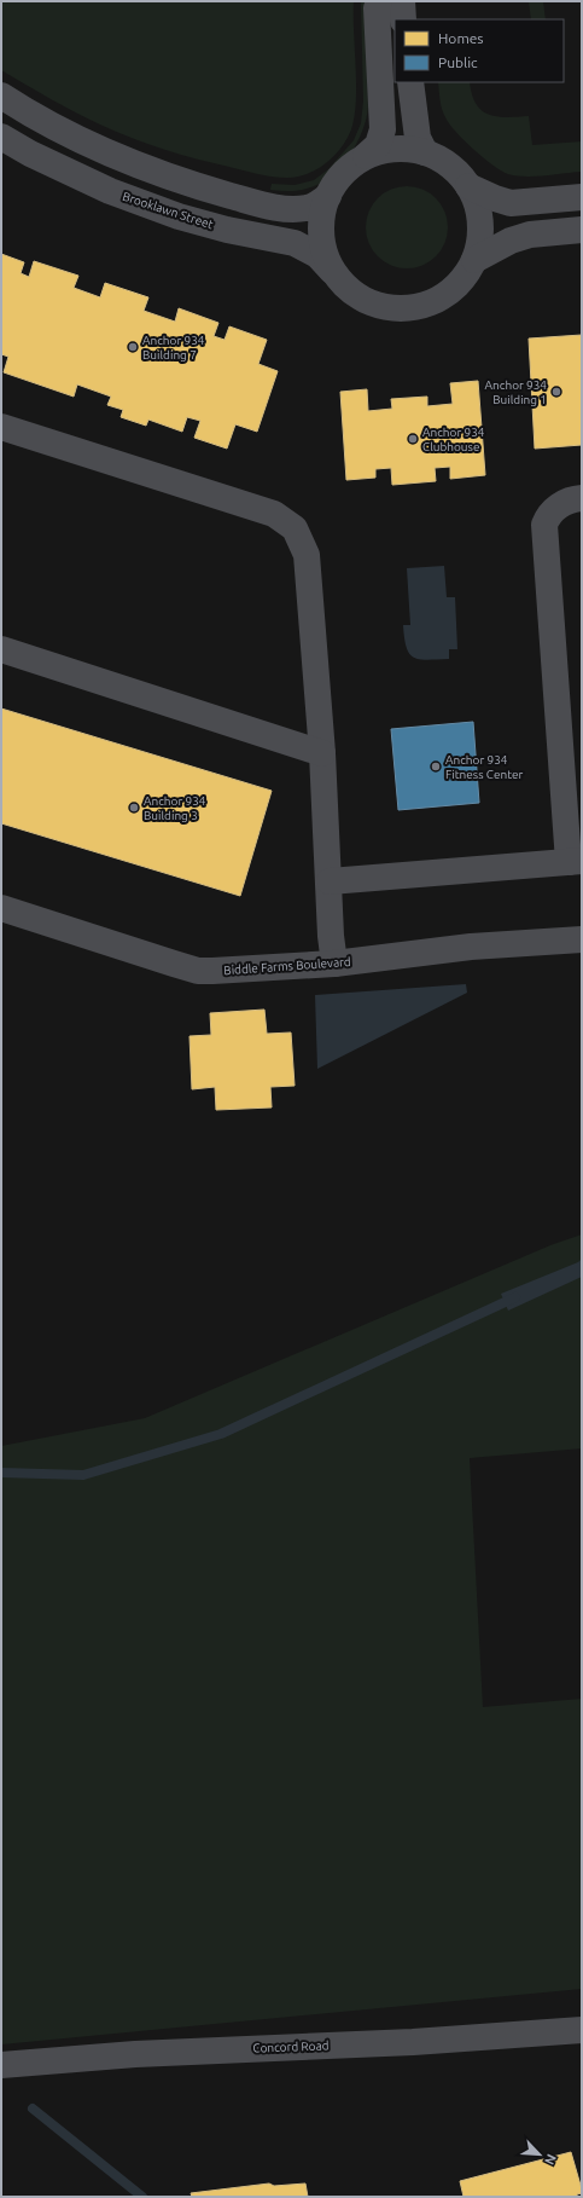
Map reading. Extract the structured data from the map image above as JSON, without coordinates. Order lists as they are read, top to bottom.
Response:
{
  "streets": {
    "street": ["Brooklawn Street", "Biddle Farms Boulevard", "Concord Road"]
  },
  "places": [
    "Anchor 934 Building 7",
    "Anchor 934 Building 1",
    "Anchor 934 Clubhouse",
    "Anchor 934 Fitness Center",
    "Anchor 934 Building 3"
  ],
  "legend": ["Homes", "Public"],
  "north": "bottom right"
}
